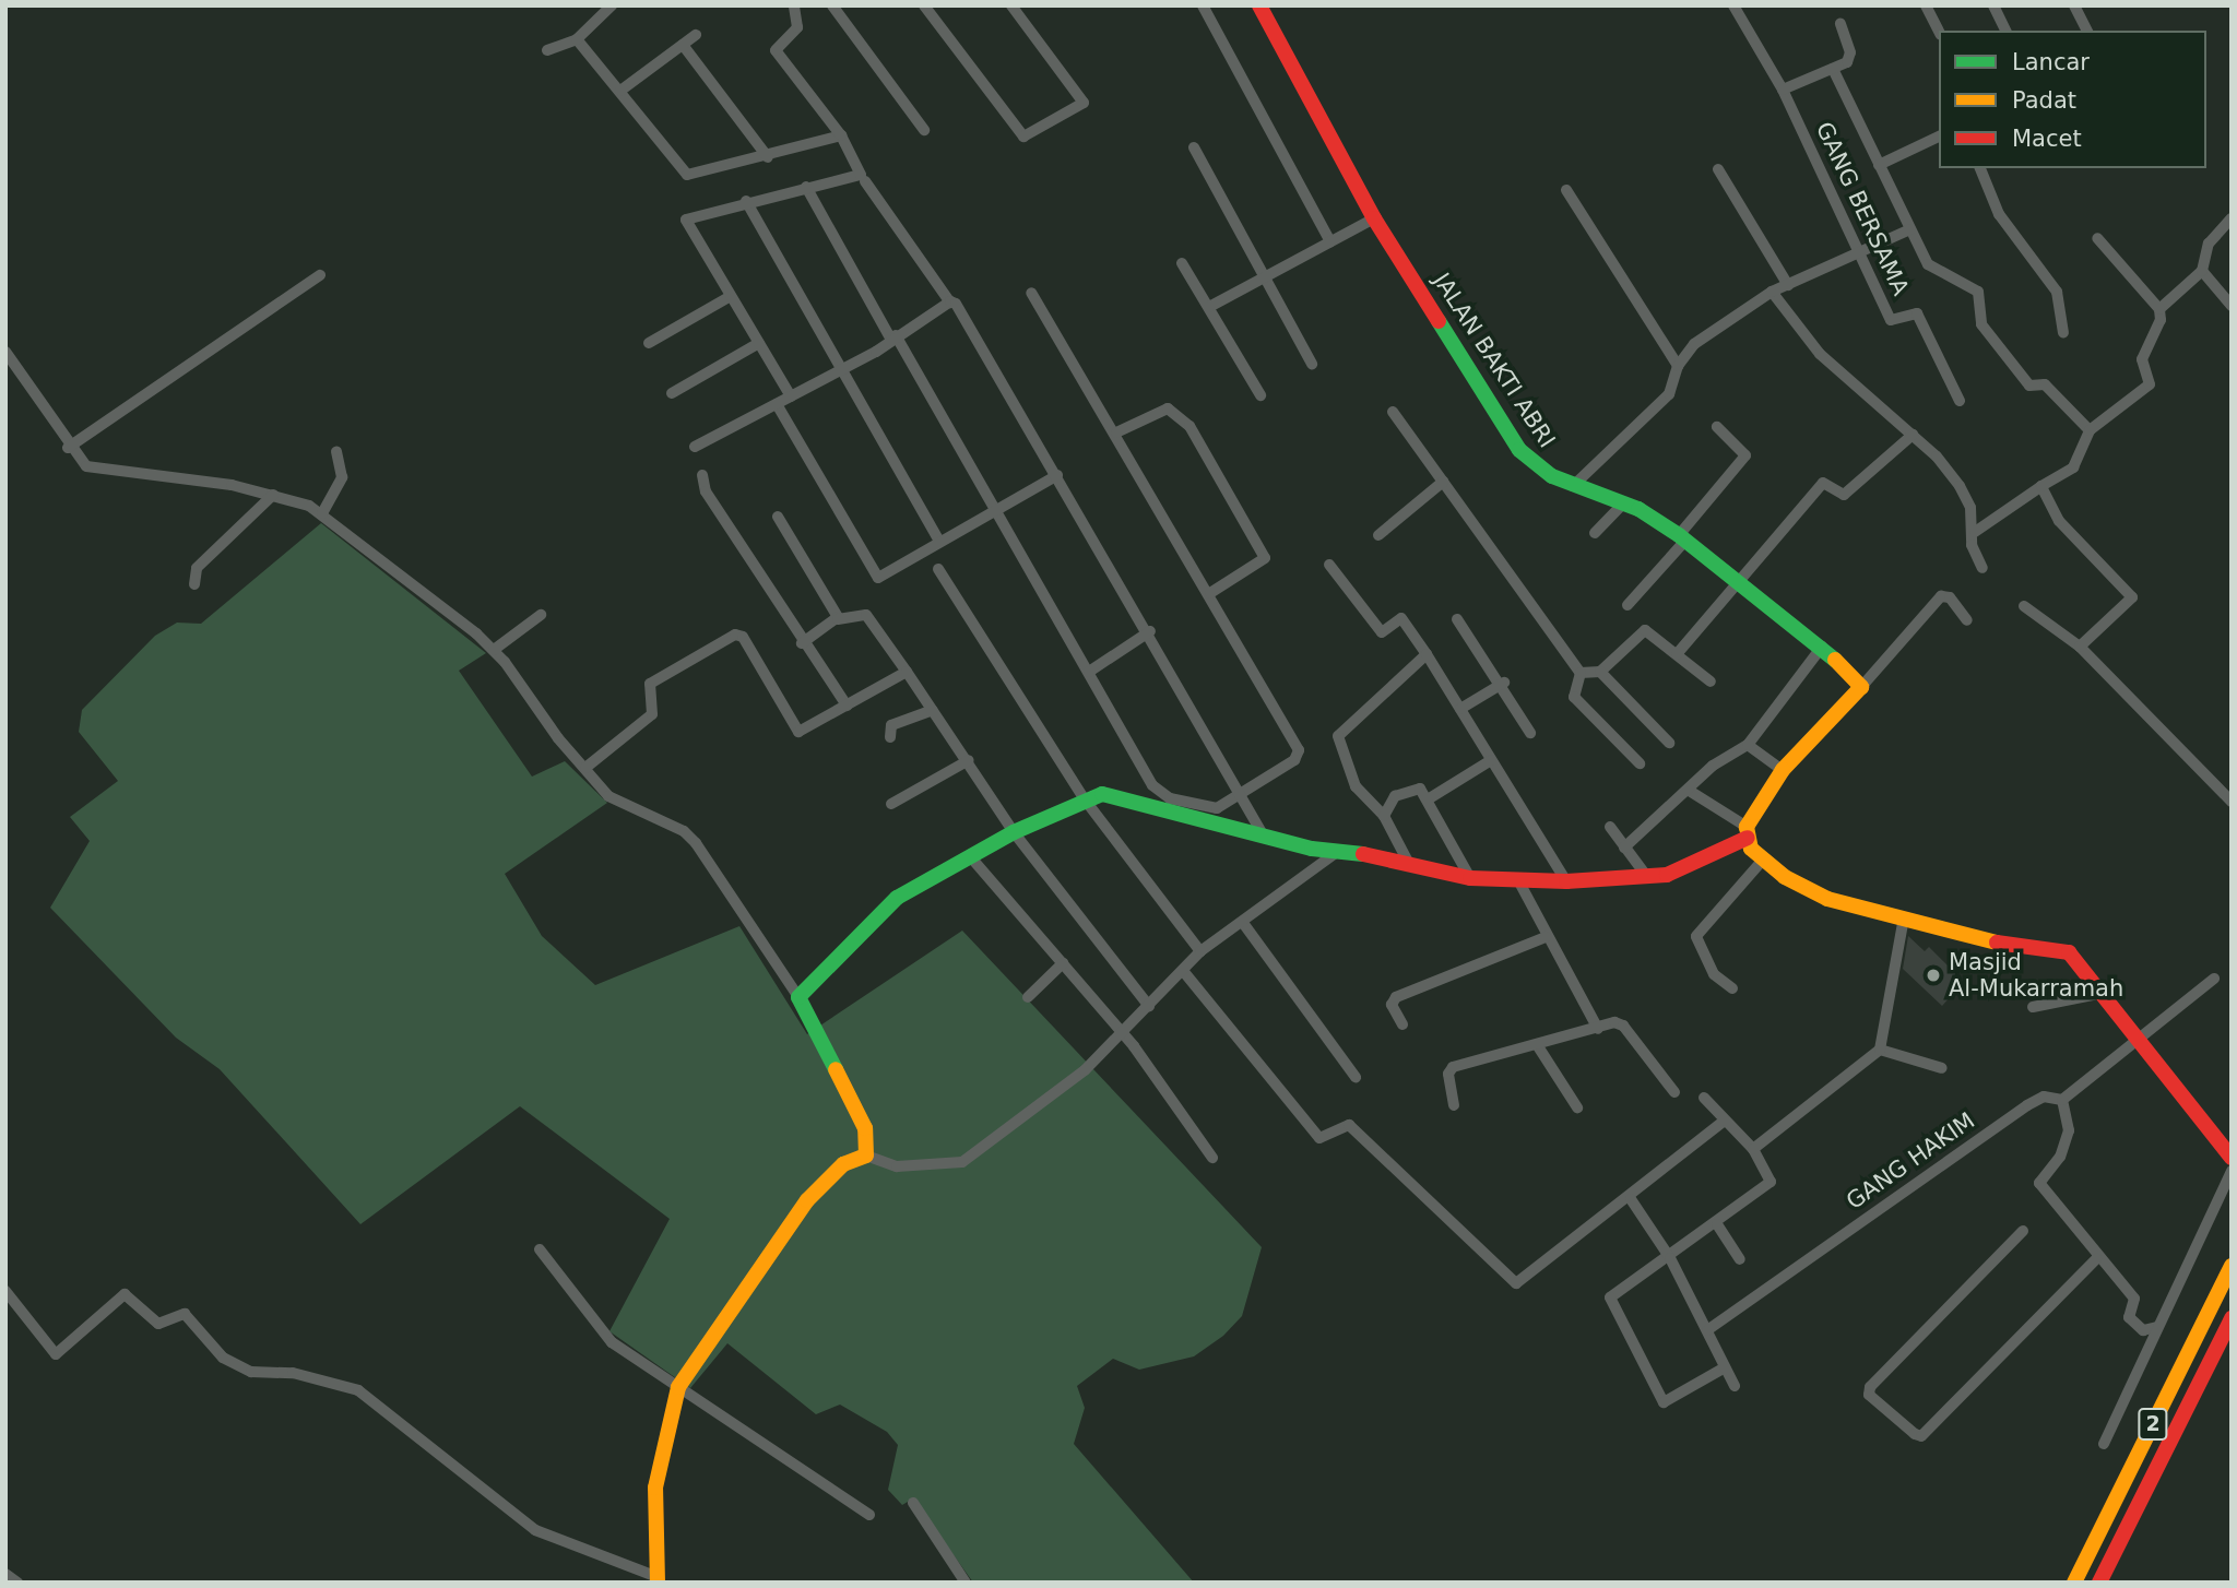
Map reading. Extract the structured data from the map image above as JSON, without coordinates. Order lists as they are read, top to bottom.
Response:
{
  "streets": {
    "main road": ["JALAN BAKTI ABRI", "2"],
    "street": ["GANG BERSAMA", "GANG HAKIM"]
  },
  "places": ["Masjid Al-Mukarramah"],
  "legend": ["Lancar", "Padat", "Macet"]
}
